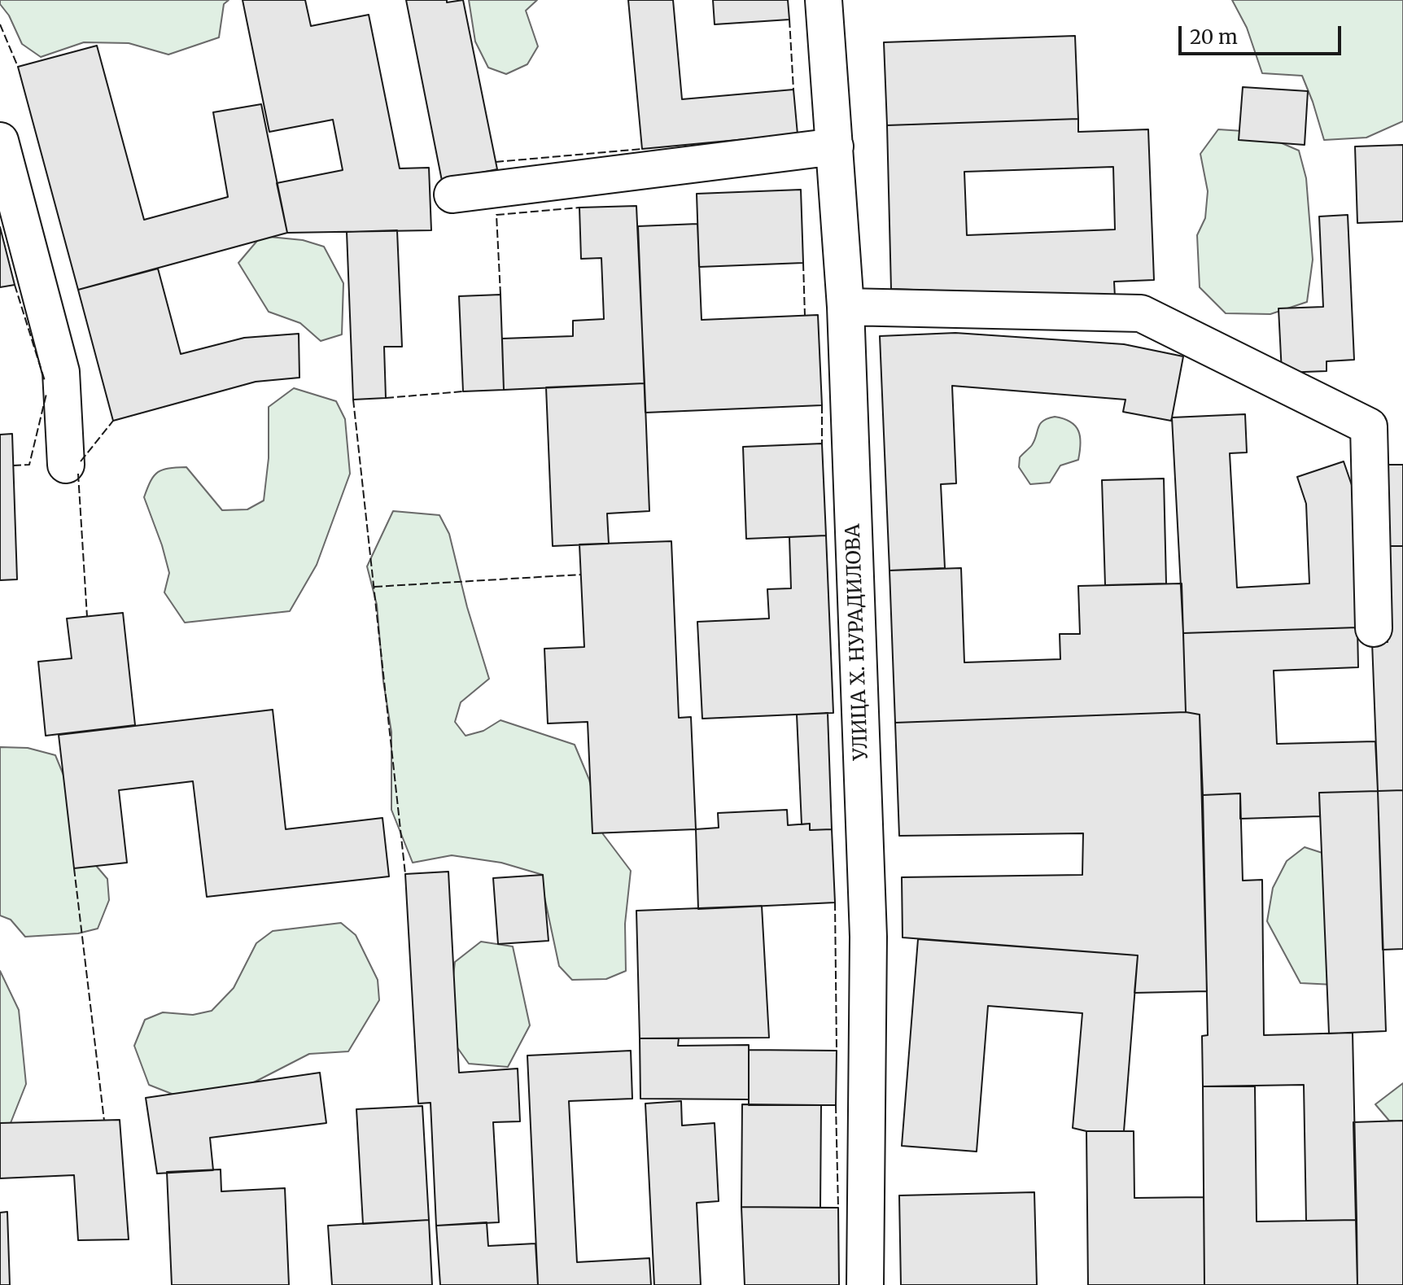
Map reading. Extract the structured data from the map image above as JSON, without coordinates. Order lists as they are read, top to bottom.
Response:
{
  "streets": {
    "street": ["УЛИЦА Х. НУРАДИЛОВА"]
  },
  "scale_bar": "20 m"
}
